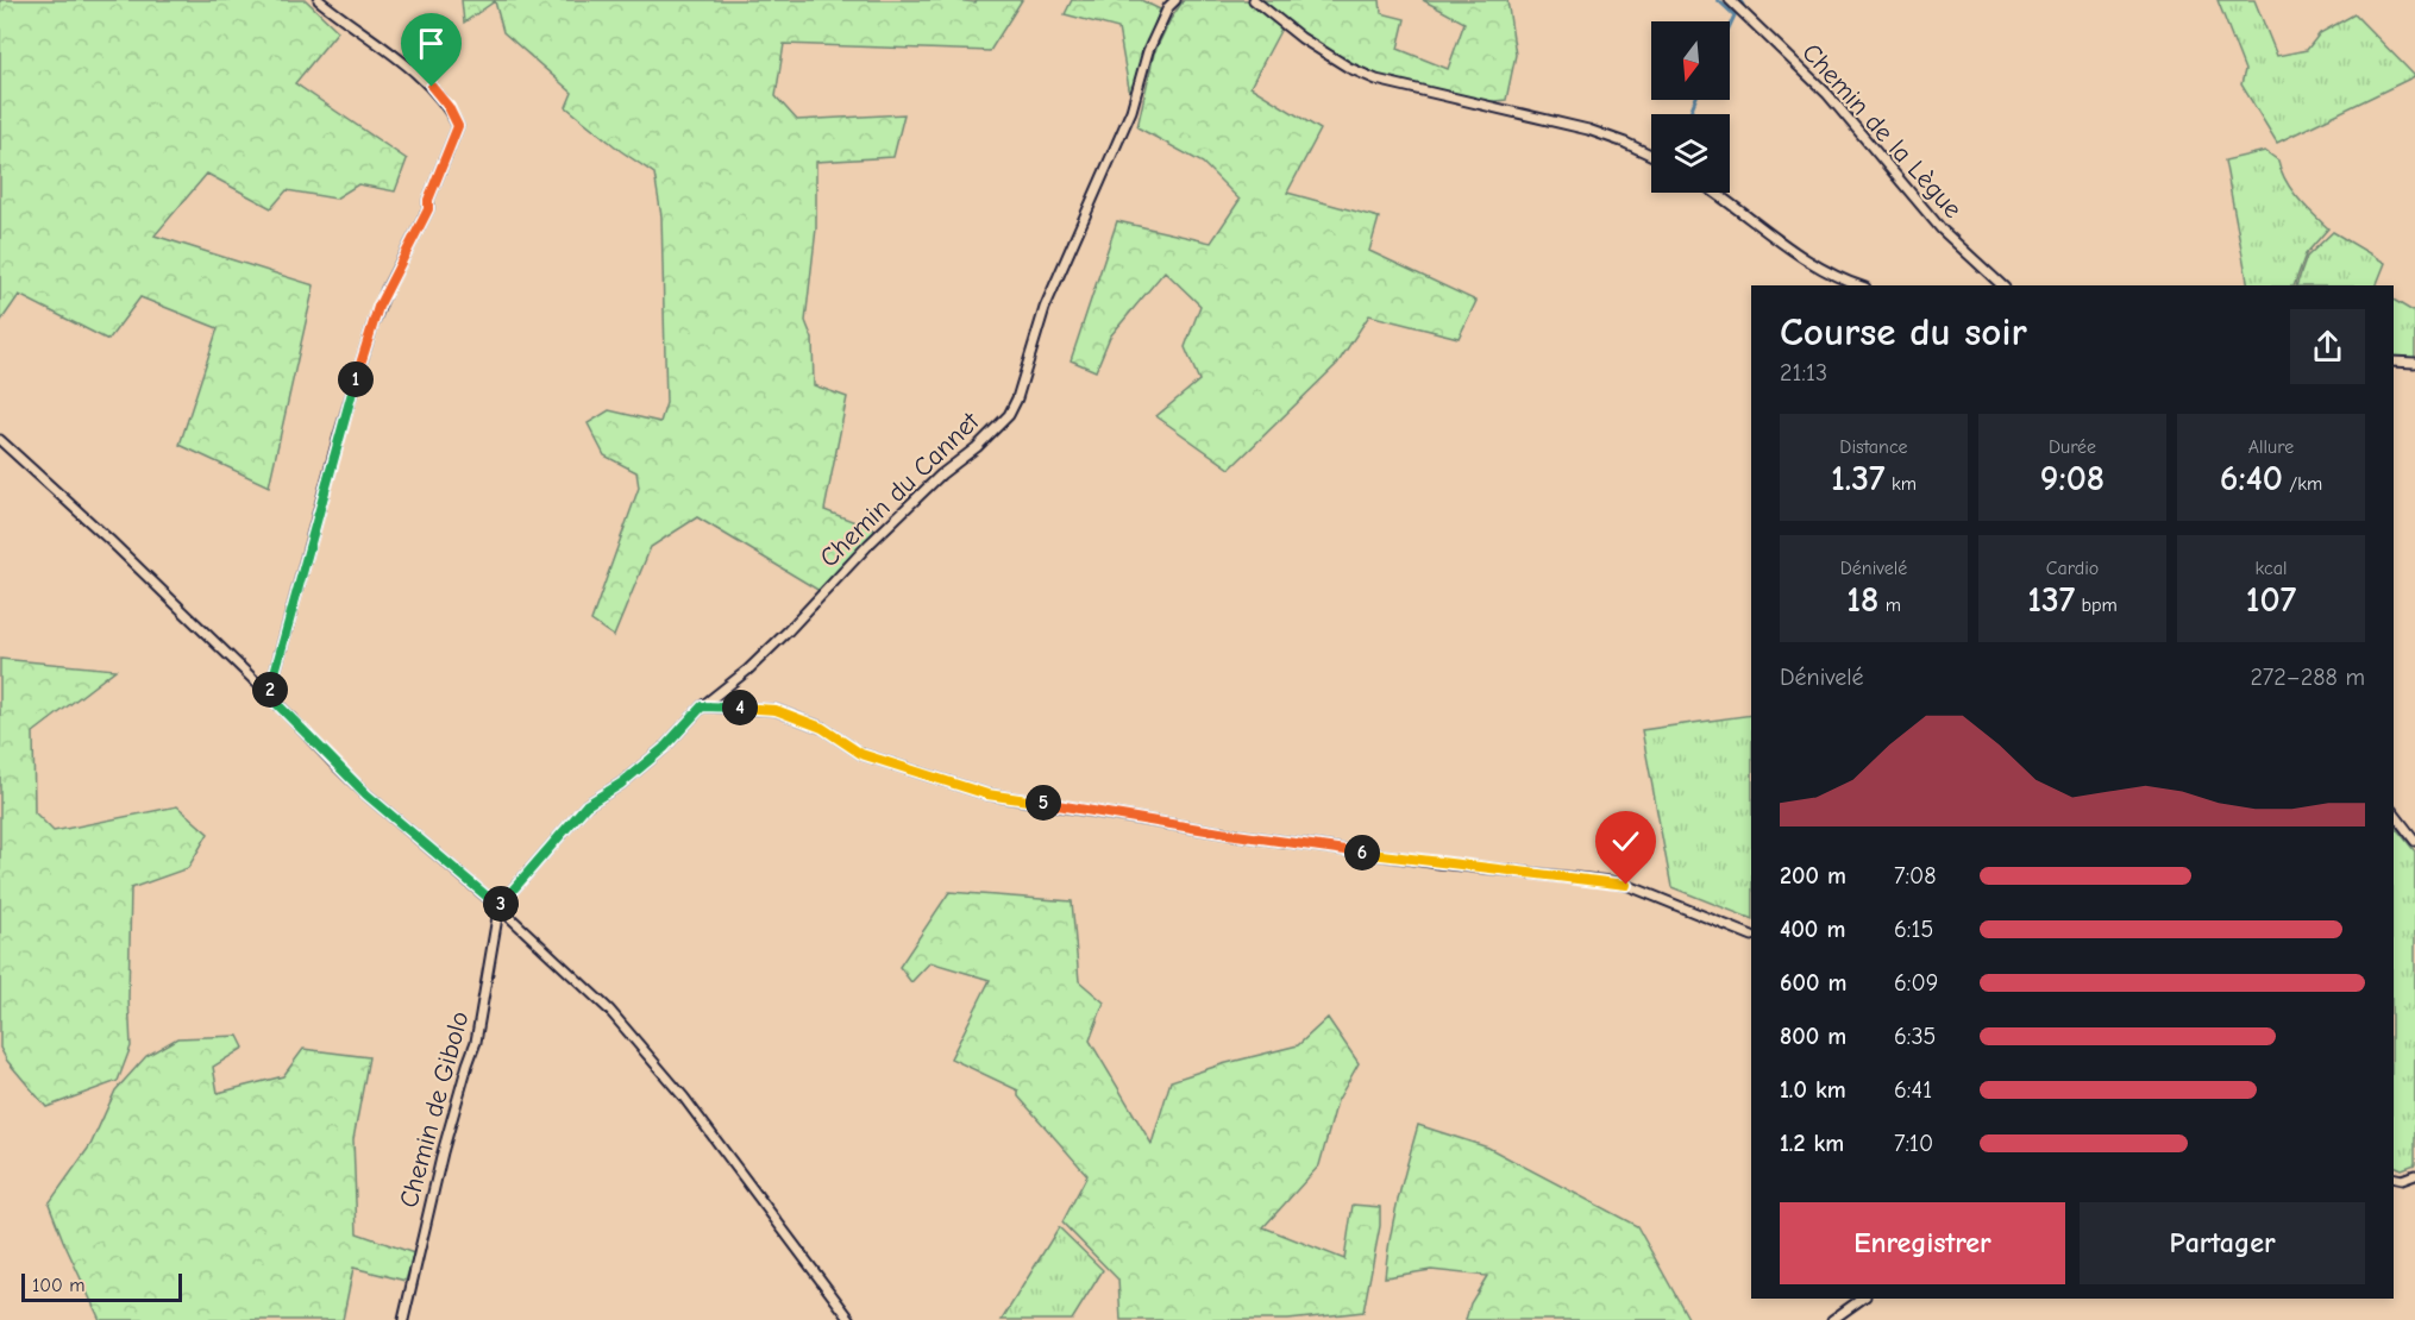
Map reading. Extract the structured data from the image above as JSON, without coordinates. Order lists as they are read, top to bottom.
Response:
{
  "streets": {
    "street": ["Chemin de la Lègue", "Chemin du Cannet", "Chemin de Gibolo"]
  },
  "crossings": [
    ["Chemin du Cannet", "Chemin de Gibolo"]
  ],
  "scale_bar": "100 m",
  "north": "bottom",
  "page": {
    "heading": ["Course du soir", "21:13"],
    "pins": [
      "1",
      "2",
      "4",
      "5",
      "6",
      "3"
    ],
    "stats": [
      ["Distance", "1.37 km"],
      ["Durée", "9:08"],
      ["Allure", "6:40 /km"],
      ["Dénivelé", "18 m"],
      ["Cardio", "137 bpm"],
      ["kcal", "107"]
    ],
    "chart": ["Dénivelé", "272–288 m"],
    "list": [
      {
        "name": "200 m",
        "note": "7:08"
      },
      {
        "name": "400 m",
        "note": "6:15"
      },
      {
        "name": "600 m",
        "note": "6:09"
      },
      {
        "name": "800 m",
        "note": "6:35"
      },
      {
        "name": "1.0 km",
        "note": "6:41"
      },
      {
        "name": "1.2 km",
        "note": "7:10"
      }
    ],
    "buttons": ["Enregistrer", "Partager"],
    "scale": "100 m"
  }
}
